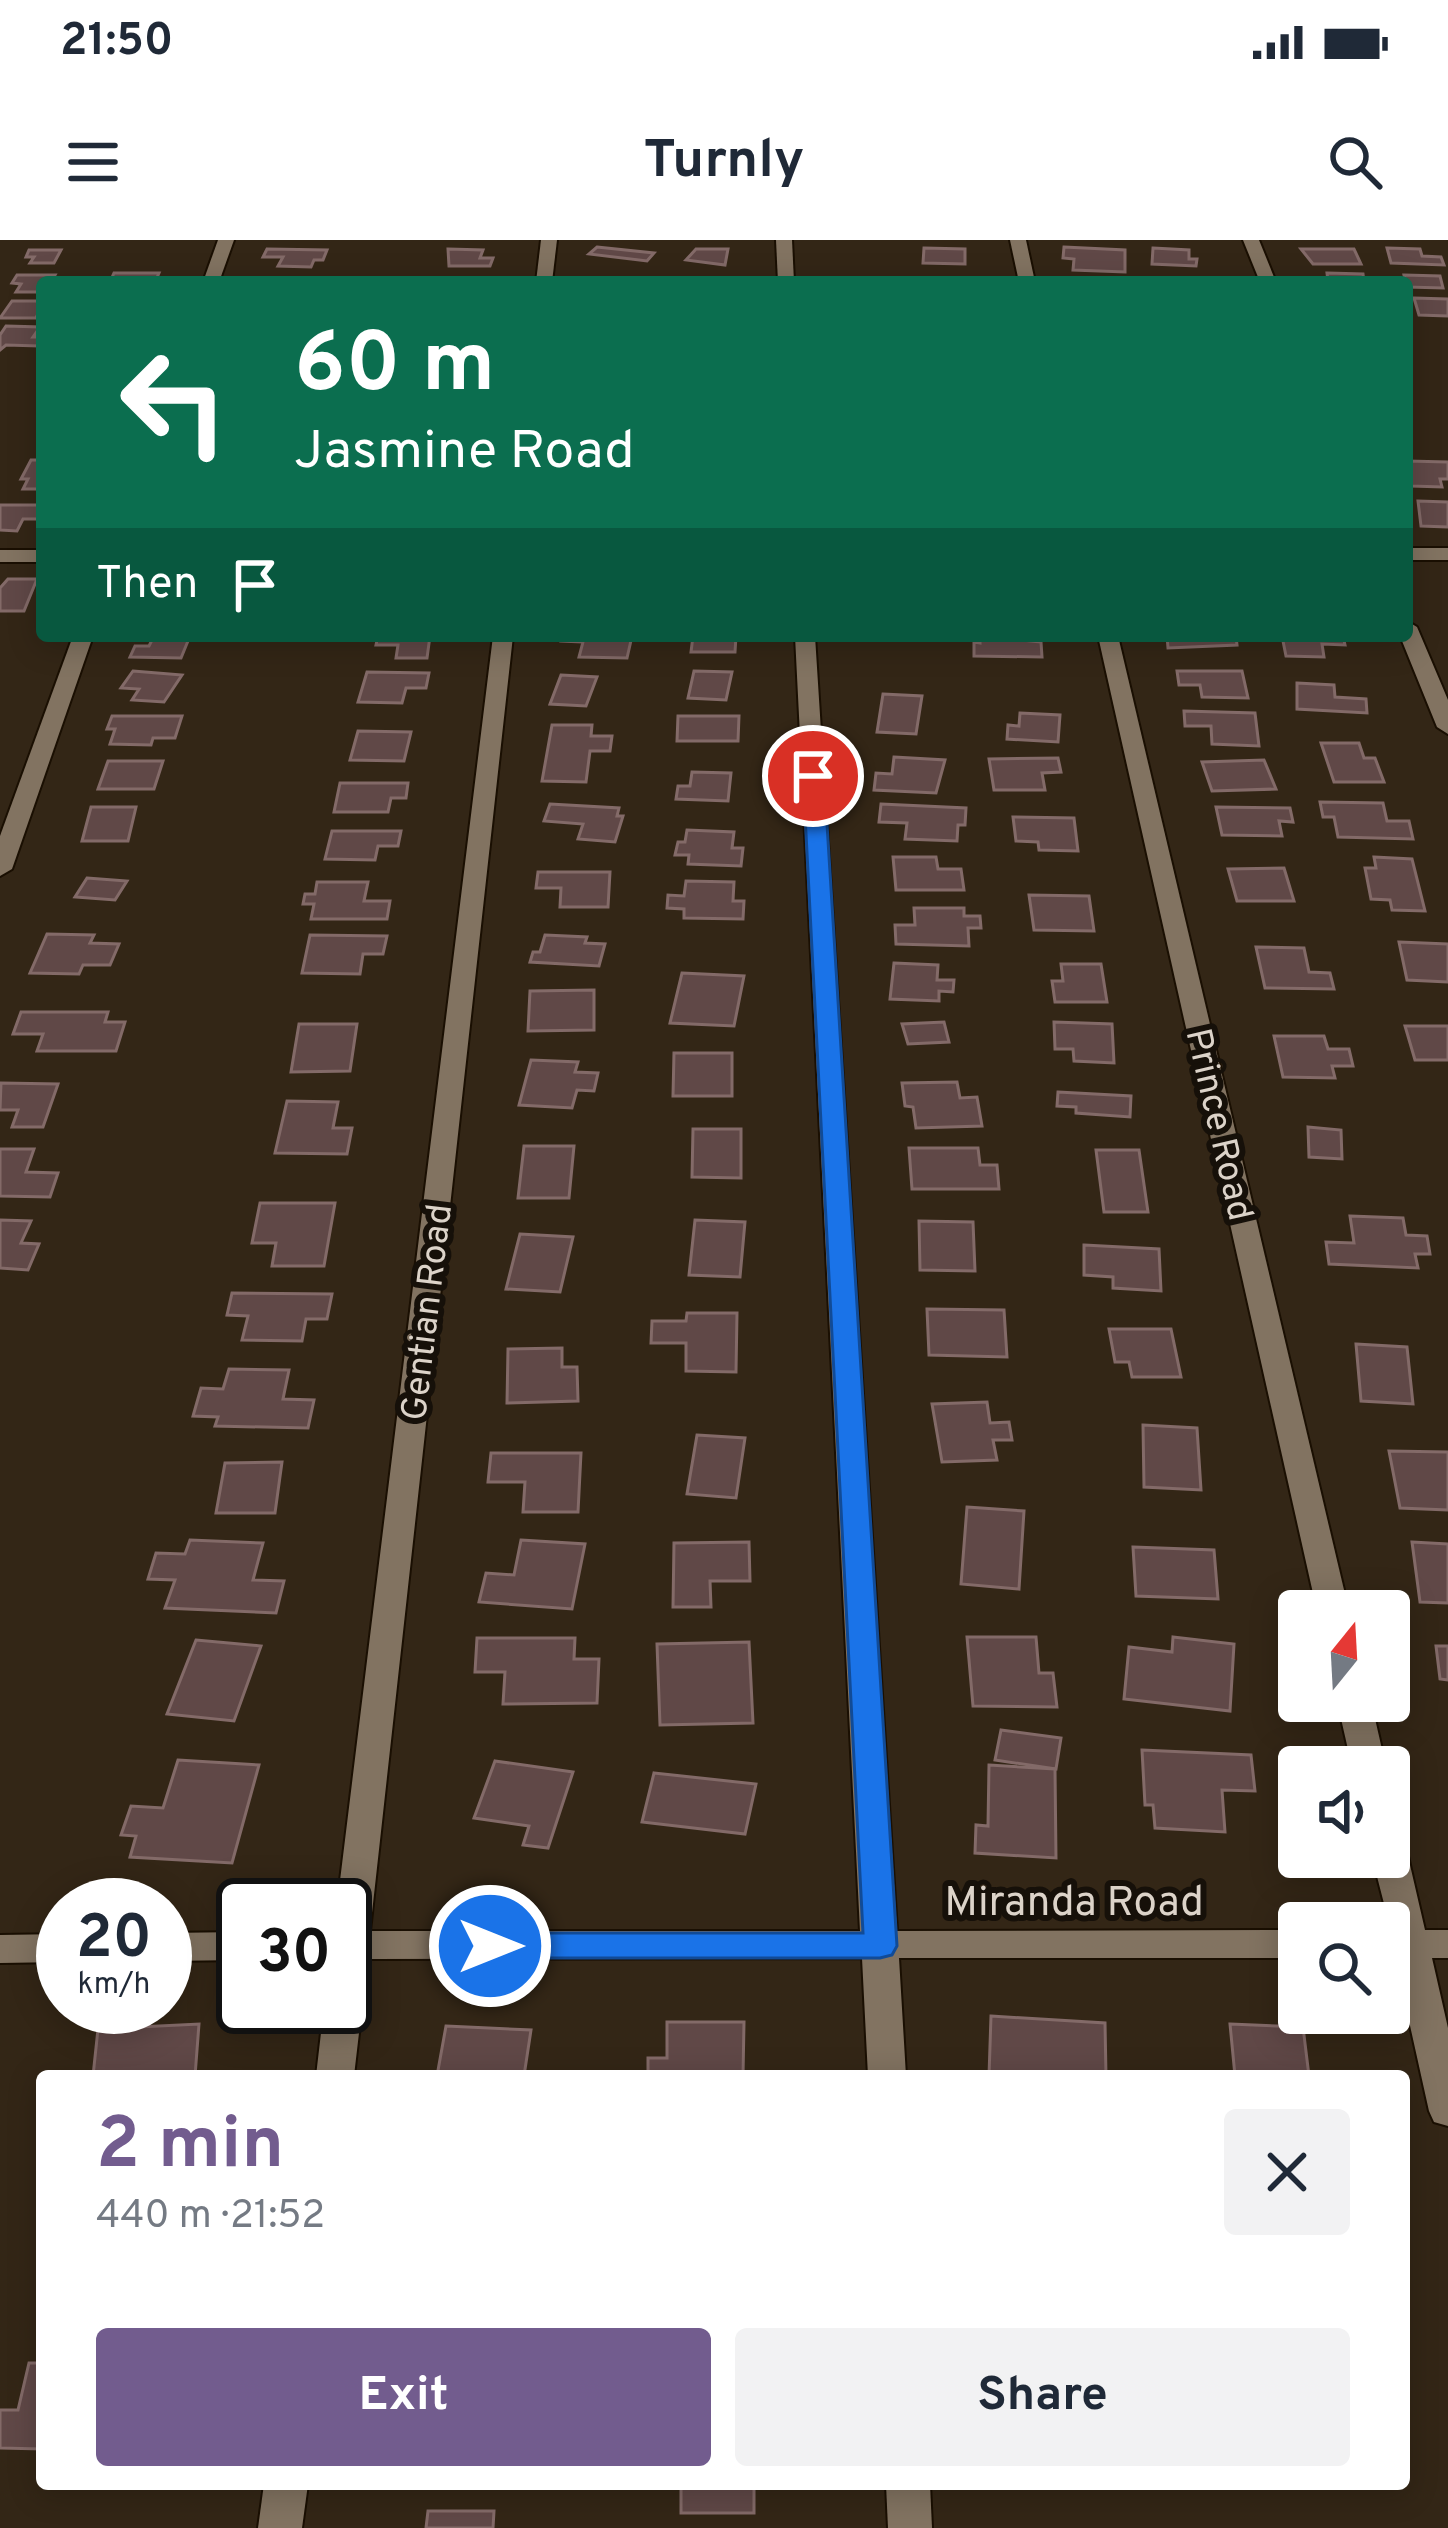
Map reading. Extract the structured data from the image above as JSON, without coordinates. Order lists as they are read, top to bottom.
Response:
{
  "streets": {
    "street": ["Prince Road", "Gentian Road", "Miranda Road"]
  },
  "north": "top",
  "page": {
    "status": "21:50",
    "header": "Turnly",
    "turn": ["60 m", "Jasmine Road"],
    "then": "Then",
    "speed": "20 km/h",
    "limit": "30",
    "heading": ["2 min", "440 m · 21:52"],
    "buttons": ["Exit", "Share"]
  }
}
